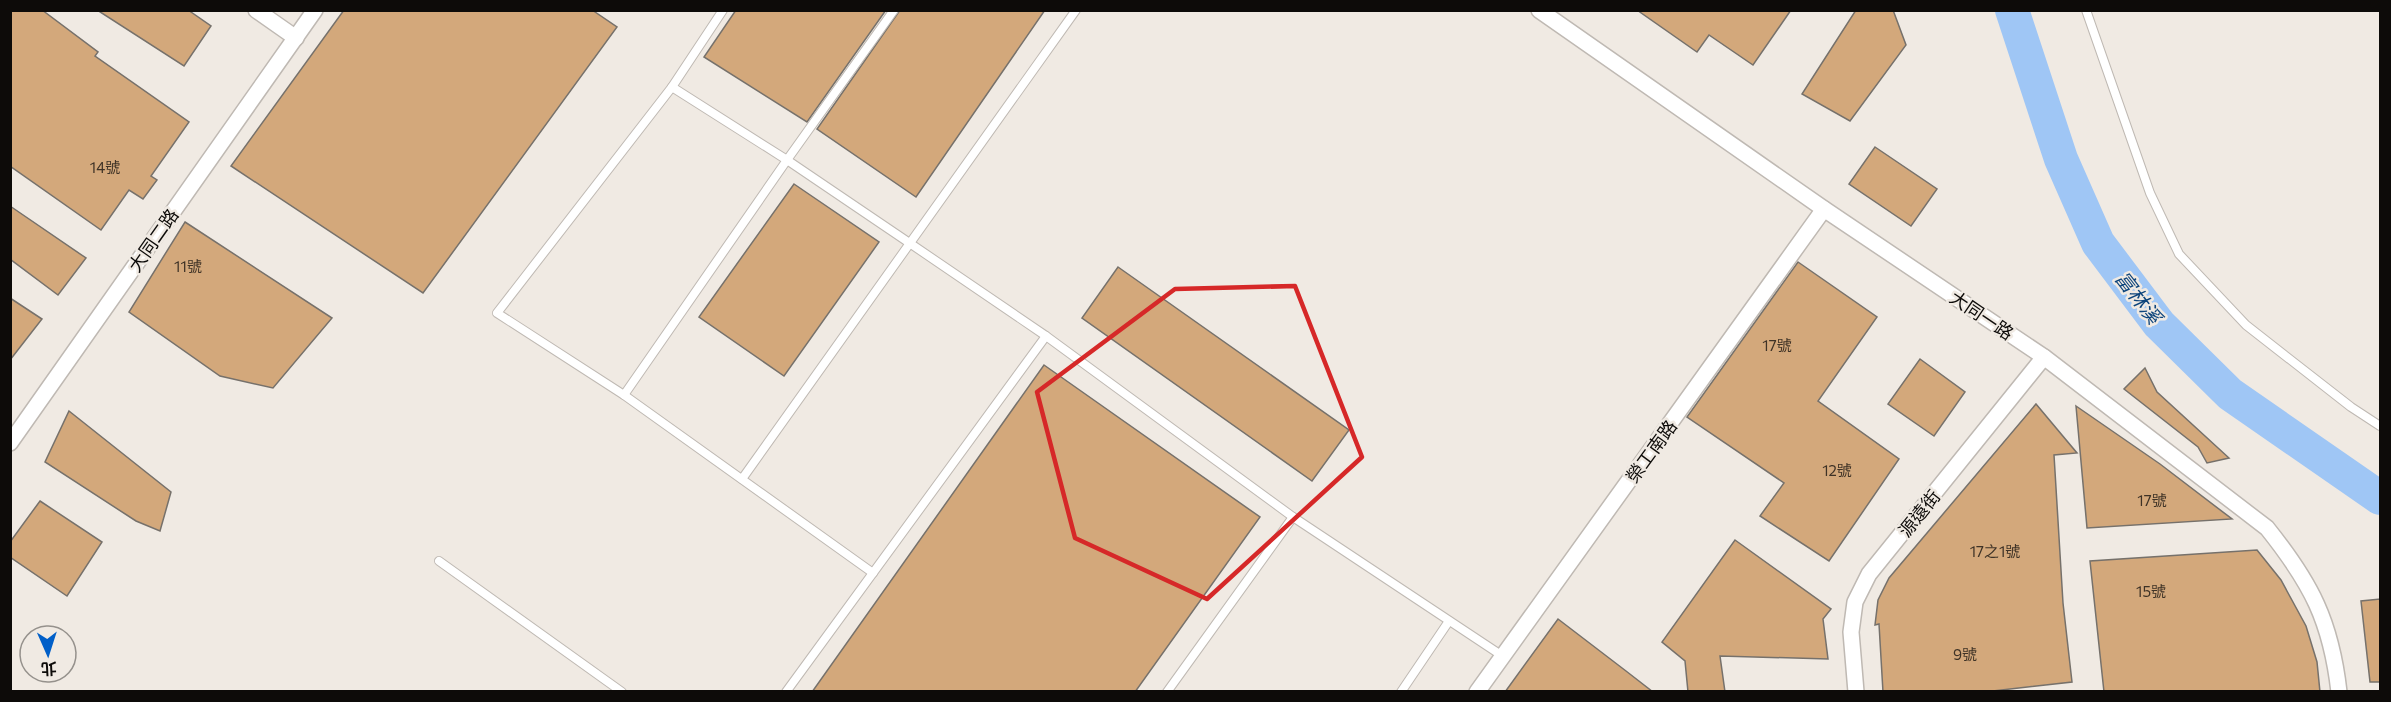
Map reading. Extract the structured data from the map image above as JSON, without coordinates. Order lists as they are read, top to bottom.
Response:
{
  "streets": {
    "street": [
      "大同二路",
      "大同一路",
      "榮工南路",
      "源遠街"
    ]
  },
  "crossings": [
    ["大同一路", "榮工南路"],
    ["大同一路", "源遠街"]
  ],
  "water": ["富林溪"],
  "house_numbers": [
    "14號",
    "11號",
    "17號",
    "12號",
    "17號",
    "17之1號",
    "15號",
    "9號"
  ],
  "north": "bottom"
}
